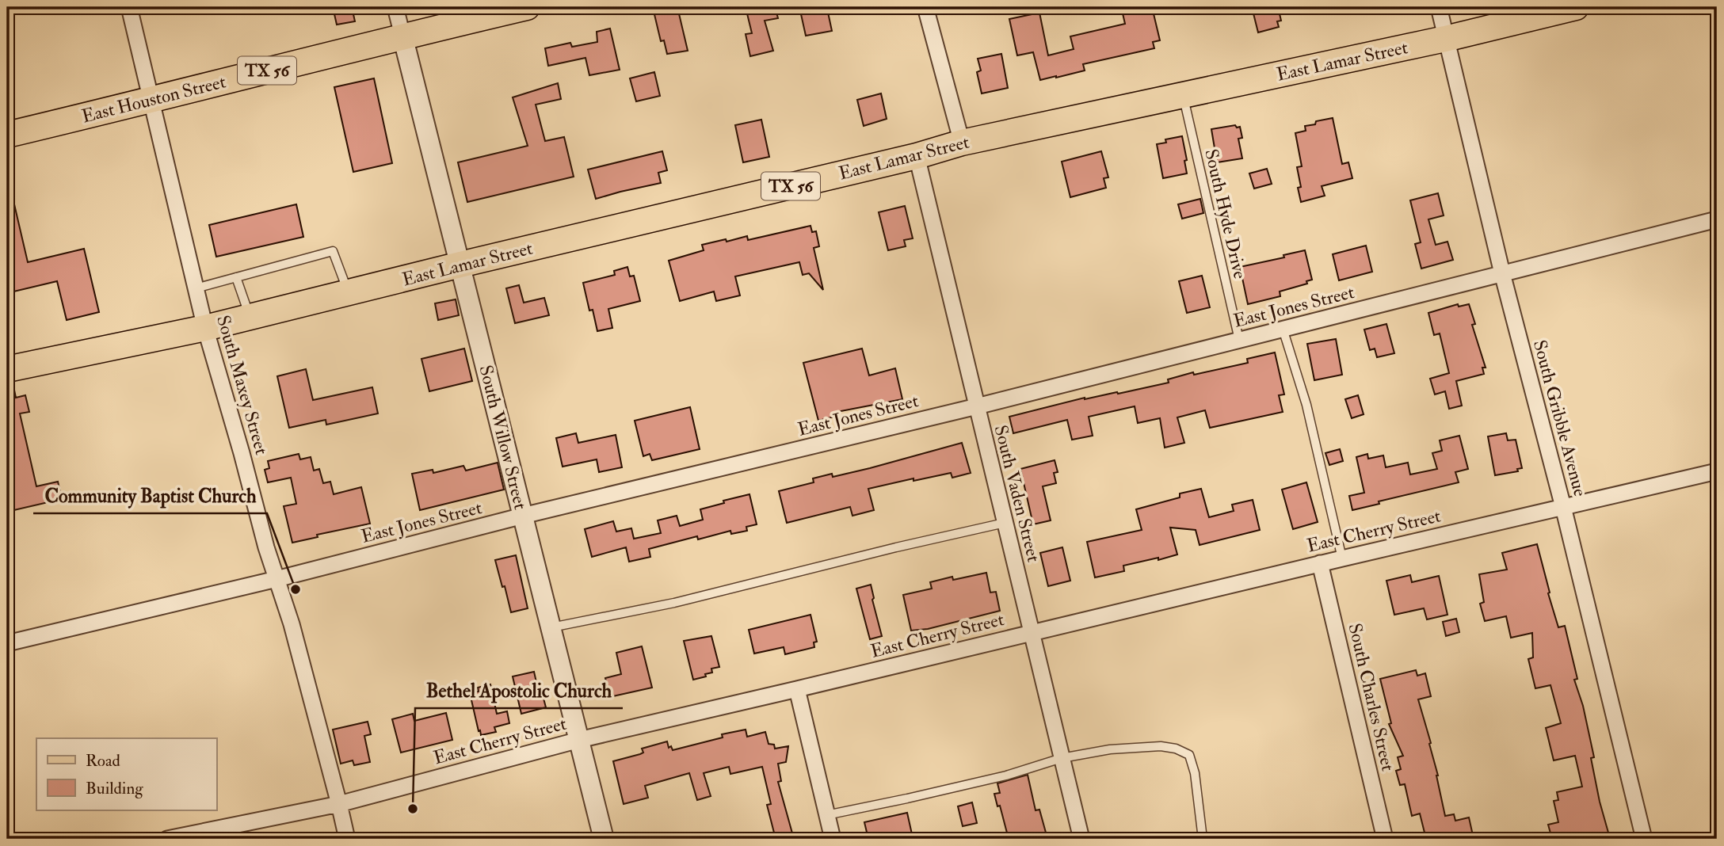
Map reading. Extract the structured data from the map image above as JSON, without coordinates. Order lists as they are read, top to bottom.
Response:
{
  "streets": {
    "main road": ["East Lamar Street", "TX 56", "East Houston Street"],
    "street": [
      "East Jones Street",
      "South Maxey Street",
      "South Gribble Avenue",
      "South Willow Street",
      "South Vaden Street",
      "East Cherry Street",
      "South Charles Street"
    ],
    "lane": ["South Hyde Drive"]
  },
  "crossings": [
    ["East Lamar Street", "South Hyde Drive"],
    ["East Lamar Street", "South Maxey Street"],
    ["East Lamar Street", "South Gribble Avenue"],
    ["East Lamar Street", "South Willow Street"],
    ["East Lamar Street", "South Vaden Street"],
    ["East Houston Street", "South Maxey Street"],
    ["East Houston Street", "South Willow Street"],
    ["South Hyde Drive", "East Jones Street"],
    ["East Jones Street", "South Maxey Street"],
    ["East Jones Street", "South Gribble Avenue"],
    ["East Jones Street", "South Willow Street"],
    ["East Jones Street", "South Vaden Street"],
    ["South Maxey Street", "East Cherry Street"],
    ["South Gribble Avenue", "East Cherry Street"],
    ["South Willow Street", "East Cherry Street"],
    ["South Vaden Street", "East Cherry Street"],
    ["East Cherry Street", "South Charles Street"]
  ],
  "places": ["Community Baptist Church", "Bethel Apostolic Church"],
  "legend": ["Road", "Building"]
}
